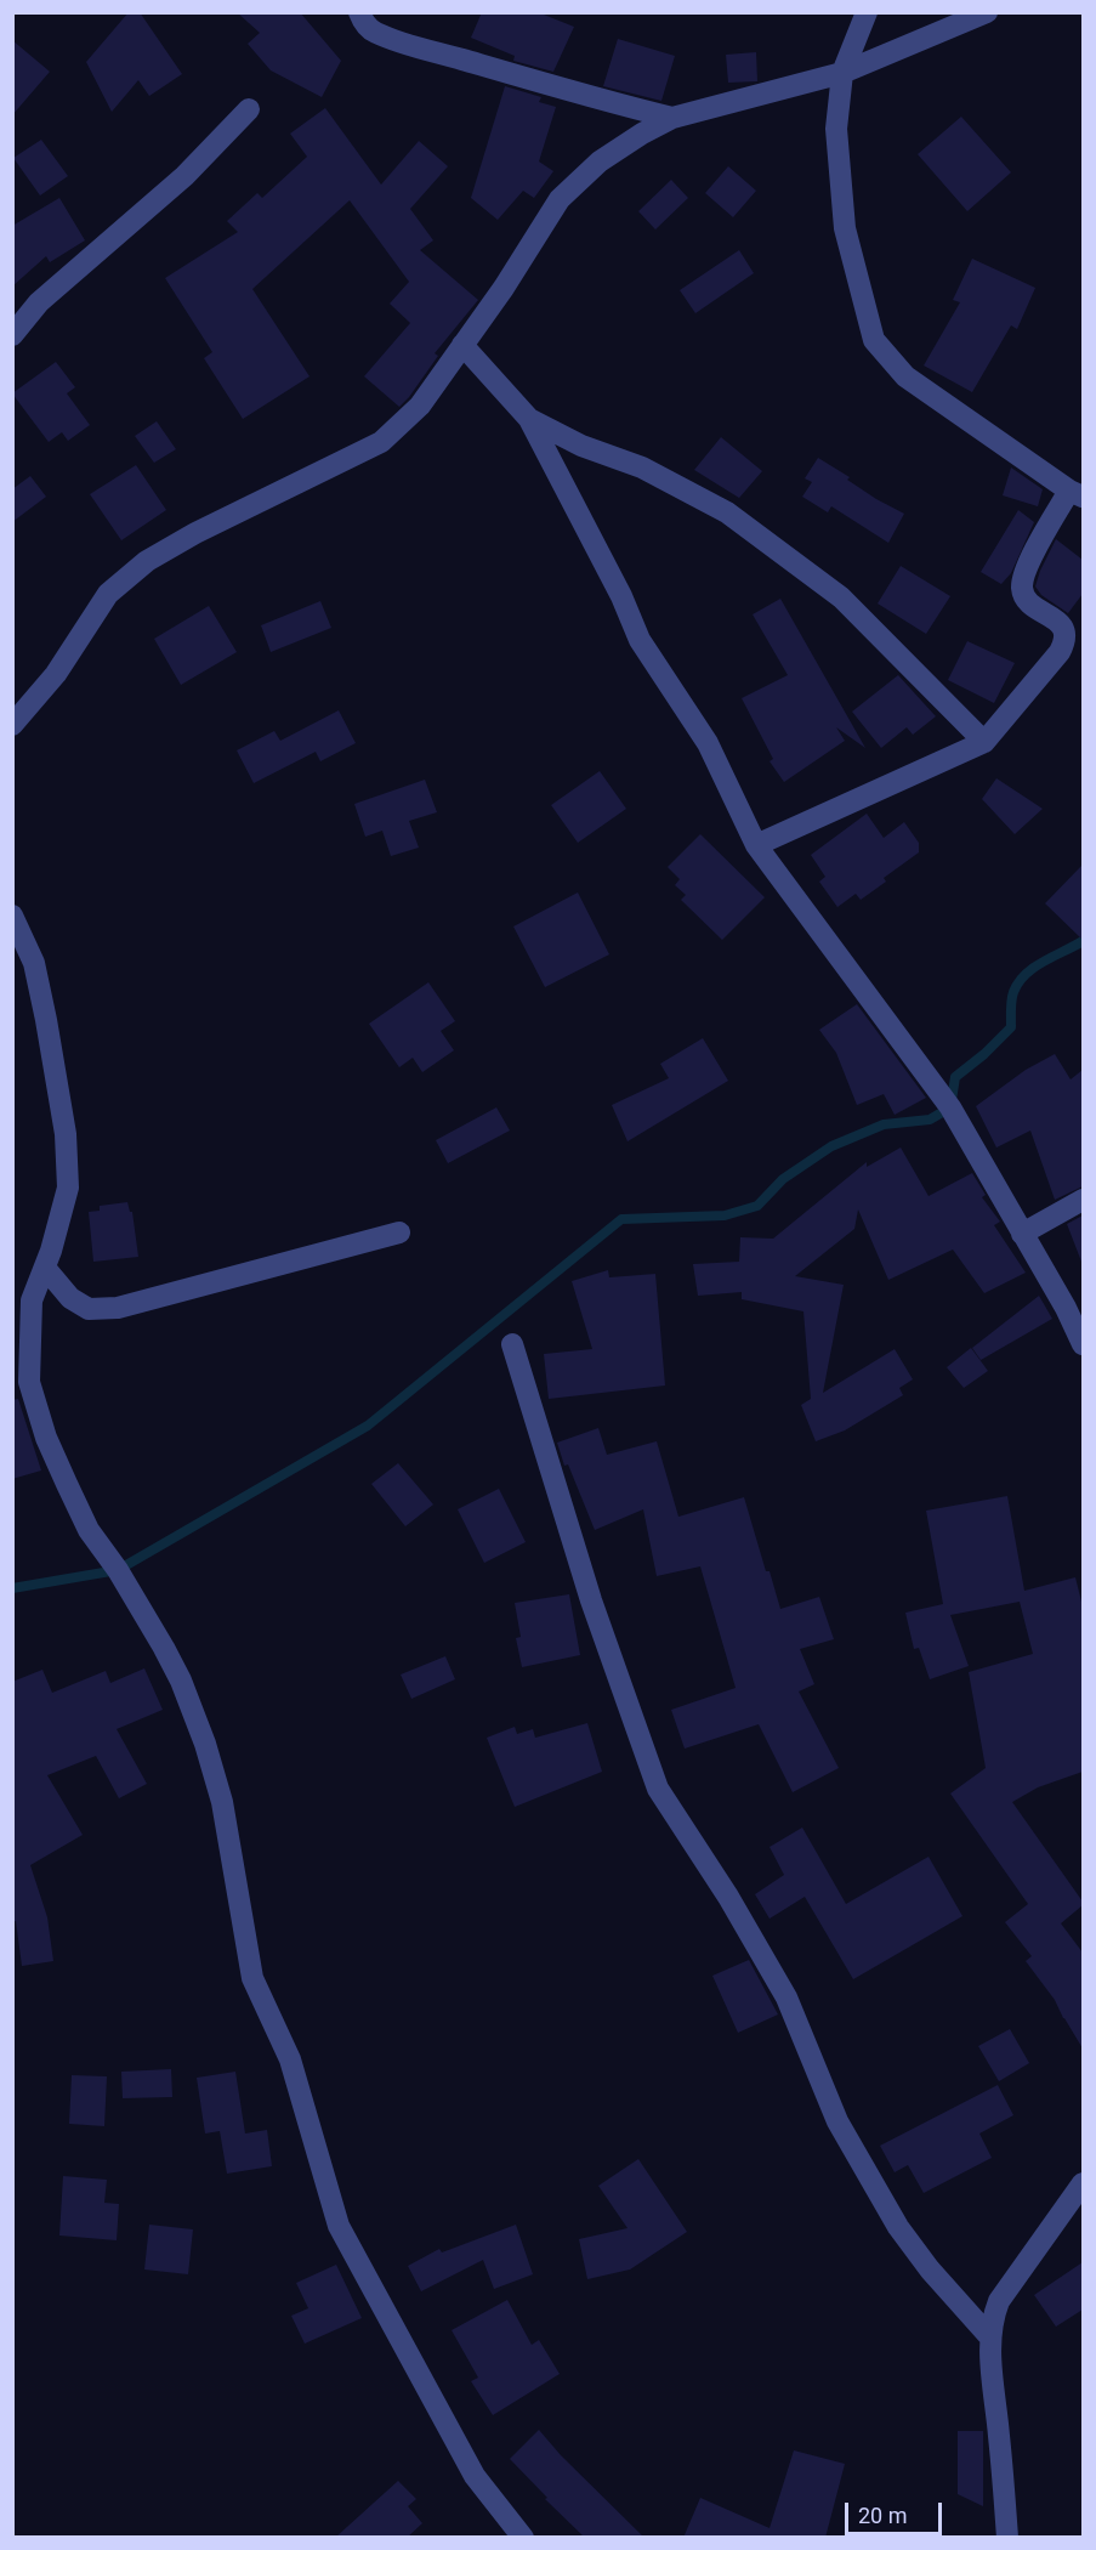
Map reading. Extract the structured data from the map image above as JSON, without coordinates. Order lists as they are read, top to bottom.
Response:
{
  "scale_bar": "20 m"
}
